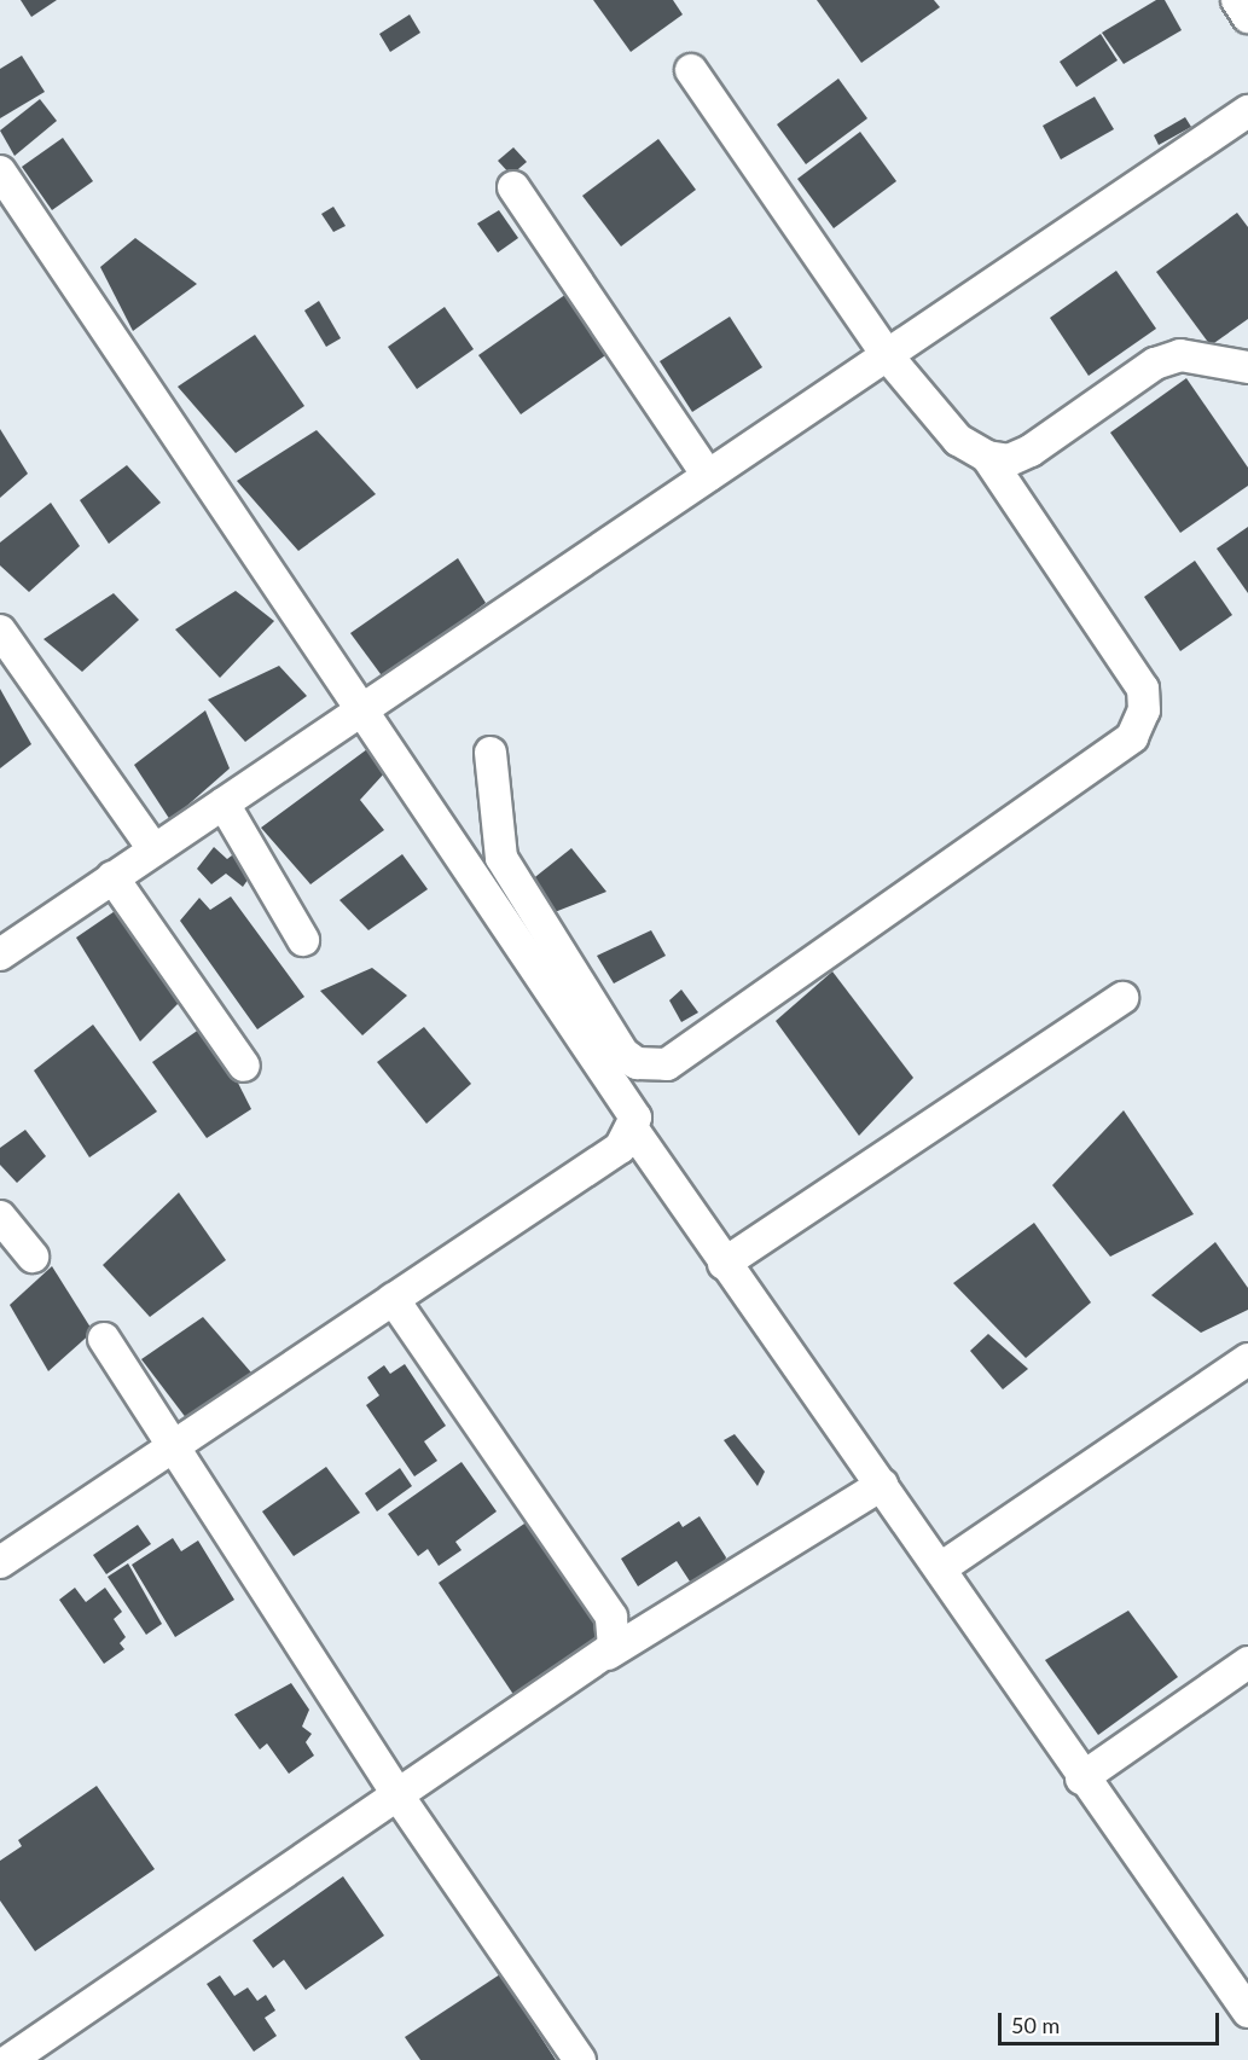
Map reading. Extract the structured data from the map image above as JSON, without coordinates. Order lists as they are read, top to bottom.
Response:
{
  "scale_bar": "50 m"
}
